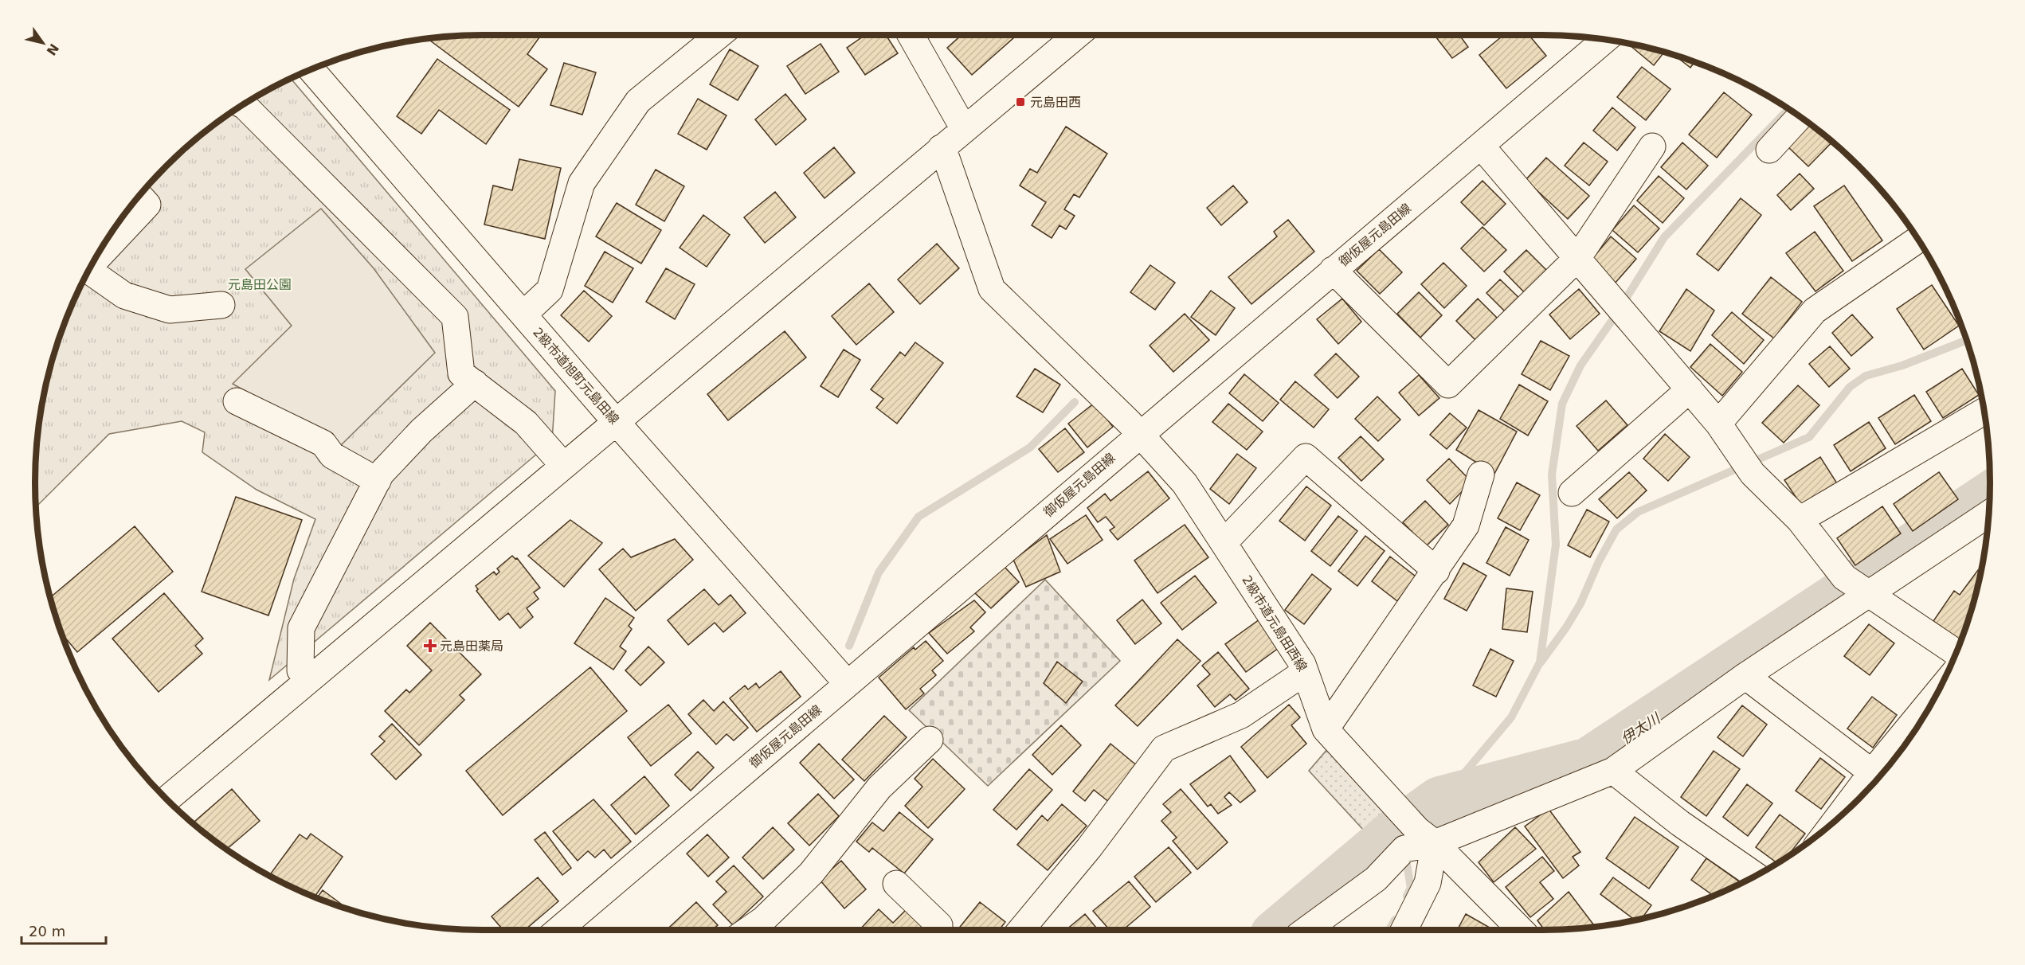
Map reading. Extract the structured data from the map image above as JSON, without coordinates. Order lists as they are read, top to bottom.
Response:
{
  "streets": {
    "street": ["御仮屋元島田線", "2級市道旭町元島田線", "2級市道元島田西線"]
  },
  "crossings": [
    ["御仮屋元島田線", "2級市道旭町元島田線"],
    ["御仮屋元島田線", "2級市道元島田西線"]
  ],
  "water": ["伊太川"],
  "parks": ["元島田公園"],
  "places": {
    "transit": ["元島田西"],
    "health": ["元島田薬局"]
  },
  "scale_bar": "20 m",
  "north": "bottom right"
}
